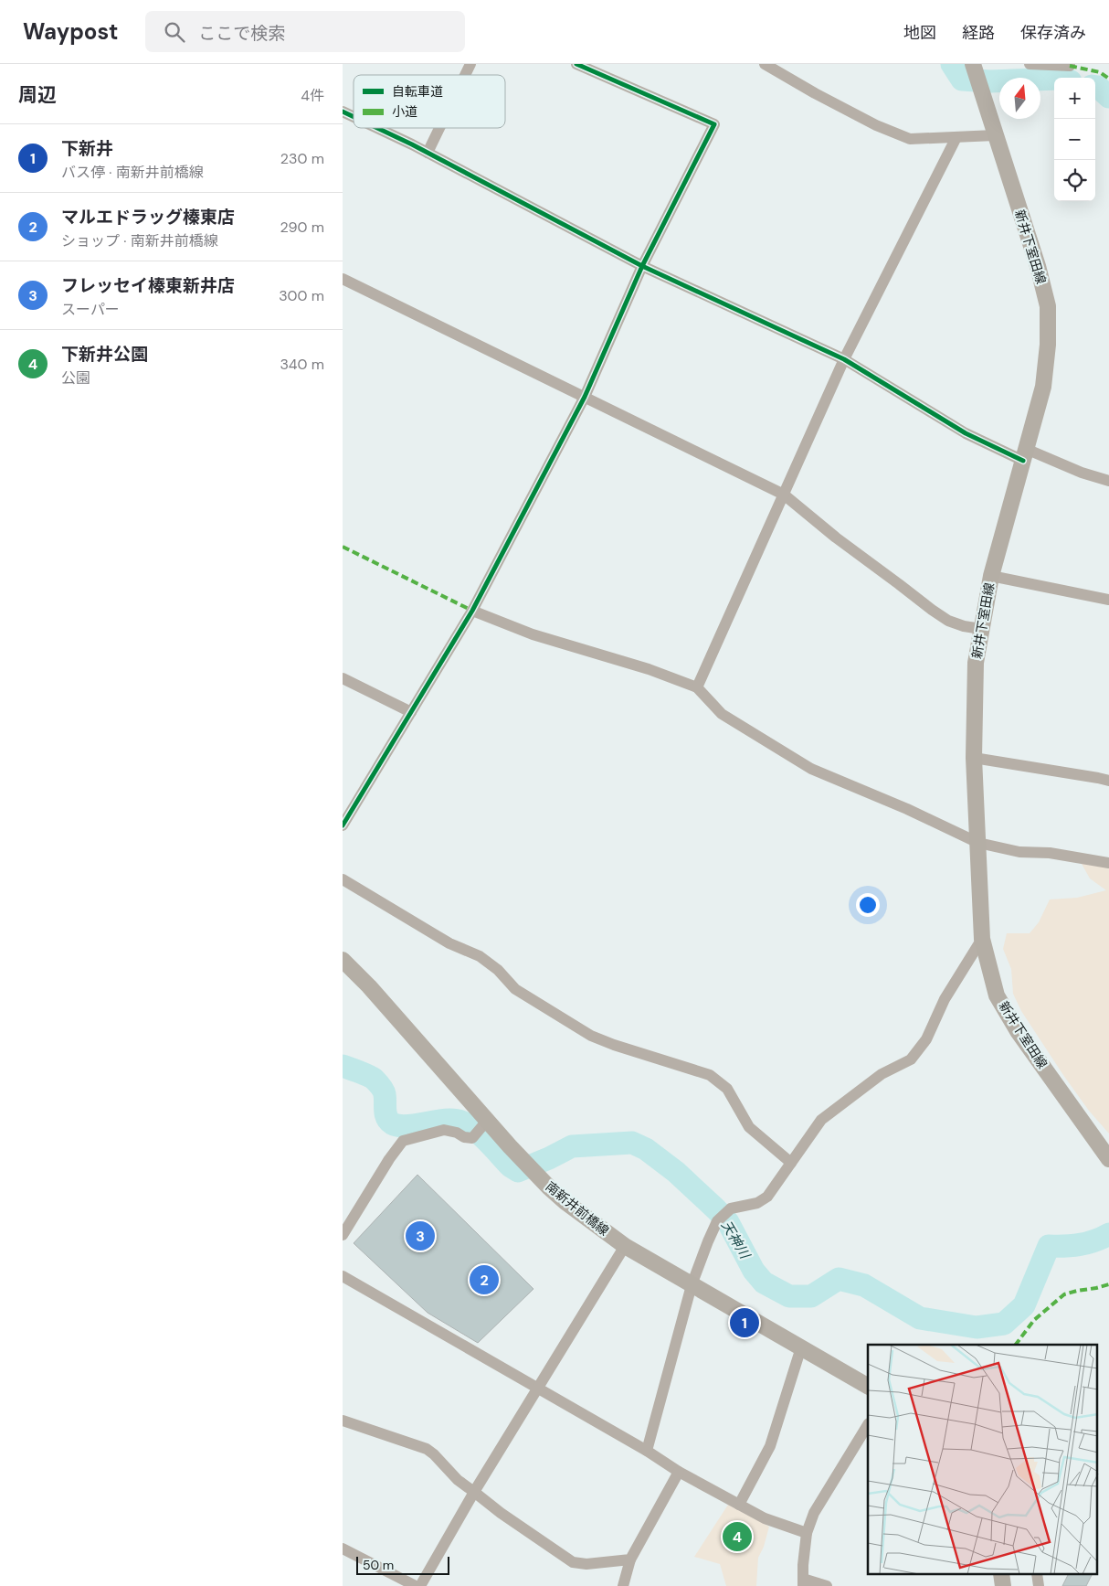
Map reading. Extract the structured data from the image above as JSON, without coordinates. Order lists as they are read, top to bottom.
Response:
{
  "streets": {
    "main road": ["新井下室田線", "南新井前橋線"]
  },
  "water": ["天神川"],
  "legend": ["自転車道", "小道"],
  "scale_bar": "50 m",
  "north": "top",
  "page": {
    "header": "Waypost",
    "search": "ここで検索",
    "nav": ["地図", "経路", "保存済み"],
    "heading": ["周辺", "4件"],
    "map_buttons": ["+", "−"],
    "list": [
      {
        "mark": "1",
        "name": "下新井",
        "note": "バス停 · 南新井前橋線",
        "value": "230 m"
      },
      {
        "mark": "2",
        "name": "マルエドラッグ榛東店",
        "note": "ショップ · 南新井前橋線",
        "value": "290 m"
      },
      {
        "mark": "3",
        "name": "フレッセイ榛東新井店",
        "note": "スーパー",
        "value": "300 m"
      },
      {
        "mark": "4",
        "name": "下新井公園",
        "note": "公園",
        "value": "340 m"
      }
    ],
    "pins": [
      "3",
      "2",
      "1",
      "4"
    ],
    "scale": "50 m"
  }
}
